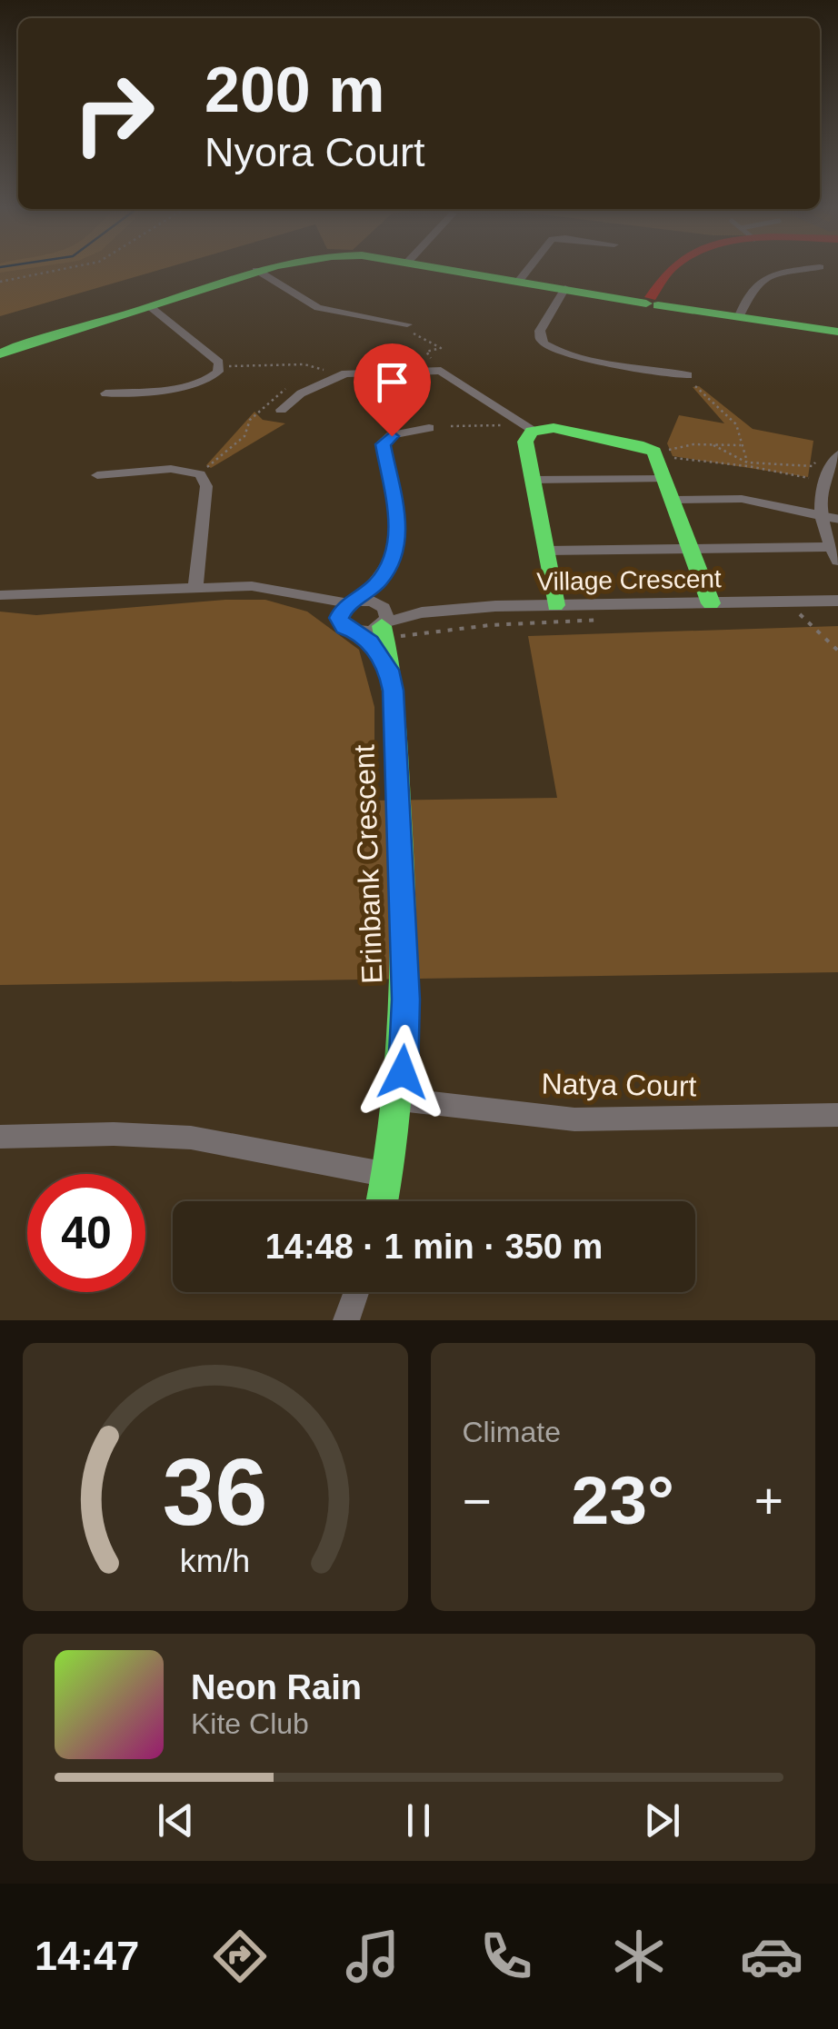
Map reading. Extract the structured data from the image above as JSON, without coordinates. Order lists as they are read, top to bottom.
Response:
{
  "streets": {
    "street": ["Village Crescent", "Erinbank Crescent", "Natya Court"]
  },
  "crossings": [
    ["Village Crescent", "Erinbank Crescent"],
    ["Erinbank Crescent", "Natya Court"]
  ],
  "page": {
    "turn": ["200 m", "Nyora Court"],
    "limit": "40",
    "trip": "14:48 · 1 min · 350 m",
    "tile": "Climate",
    "heat": ["−", "23°", "+"],
    "song": ["Neon Rain", "Kite Club"],
    "tabs": "14:47",
    "gauge": ["36", "km/h"]
  }
}
